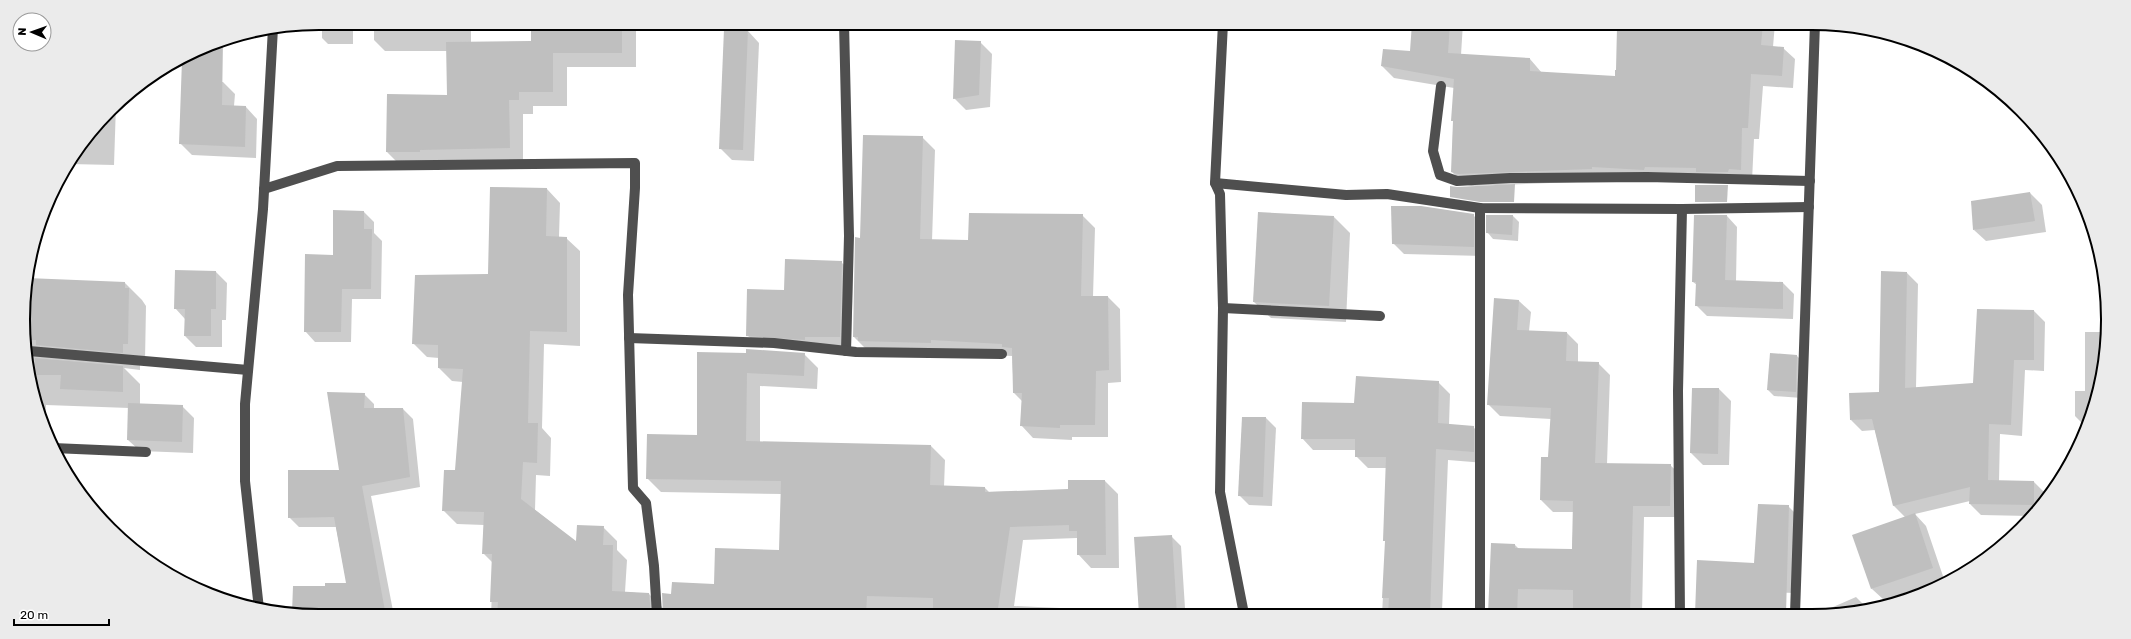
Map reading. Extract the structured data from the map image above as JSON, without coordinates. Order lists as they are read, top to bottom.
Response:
{
  "scale_bar": "20 m",
  "north": "left"
}
